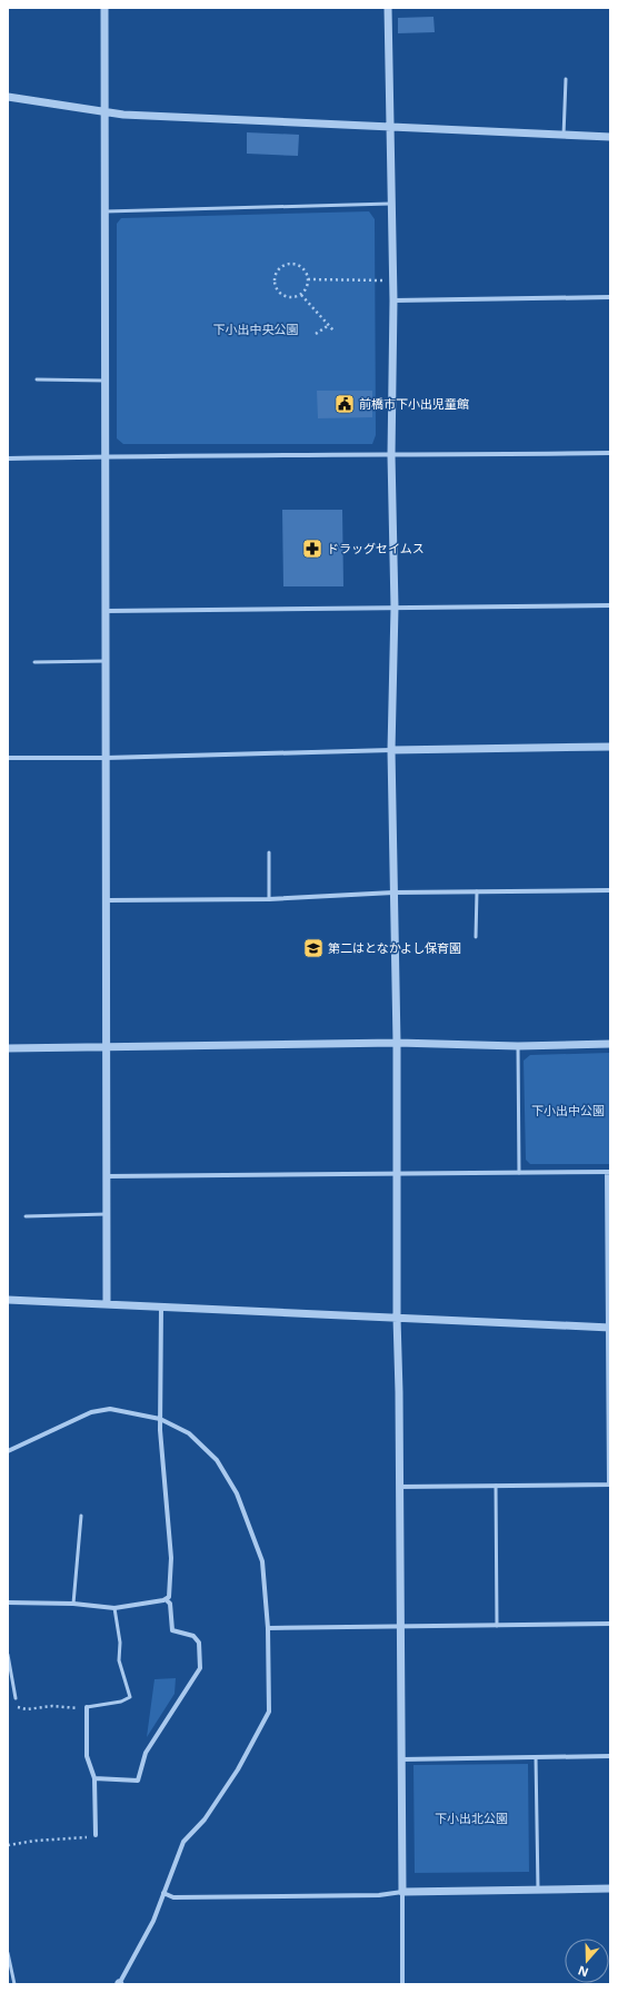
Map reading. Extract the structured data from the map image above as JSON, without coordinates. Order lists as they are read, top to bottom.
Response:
{
  "parks": ["下小出中央公園", "下小出中公園", "下小出北公園"],
  "places": {
    "public building": ["前橋市下小出児童館"],
    "pharmacy": ["ドラッグセイムス"],
    "school or university": ["第二はとなかよし保育園"]
  },
  "north": "bottom"
}
